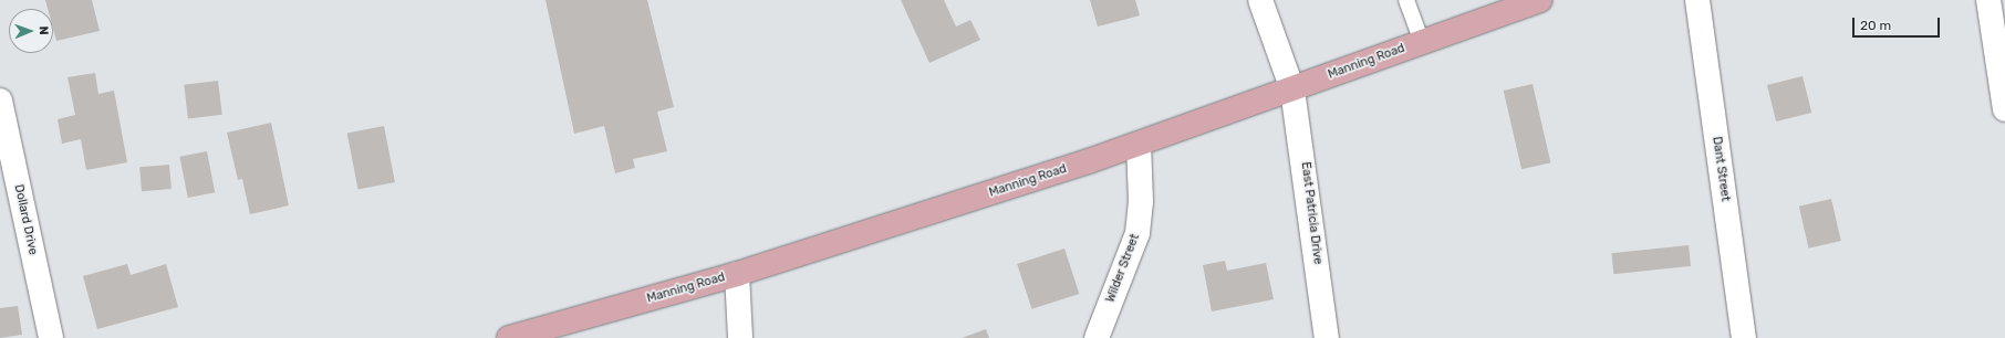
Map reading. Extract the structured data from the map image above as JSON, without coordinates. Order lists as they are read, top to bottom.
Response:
{
  "streets": {
    "main road": ["Manning Road"],
    "street": [
      "Dant Street",
      "East Patricia Drive",
      "Dollard Drive",
      "Wilder Street"
    ]
  },
  "crossings": [
    ["Manning Road", "East Patricia Drive"],
    ["Manning Road", "Wilder Street"]
  ],
  "scale_bar": "20 m",
  "north": "right"
}
